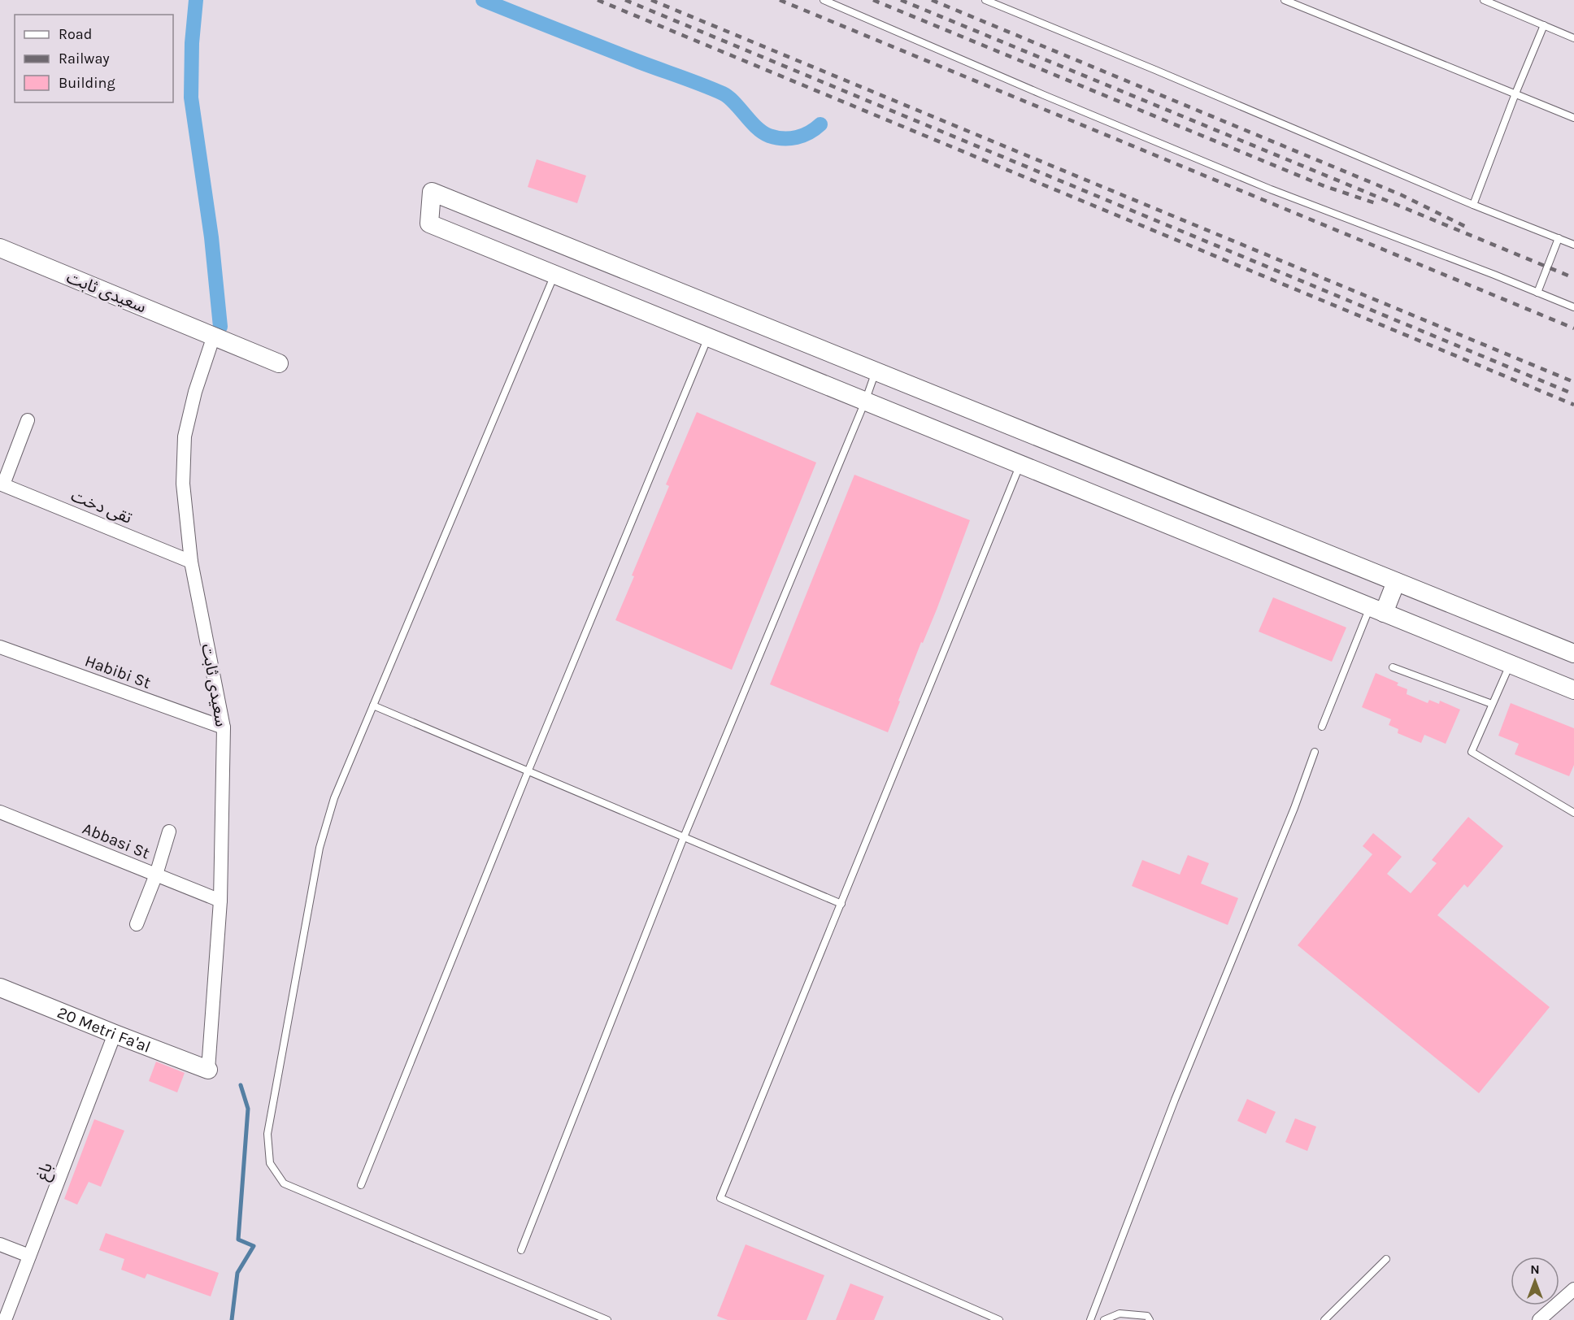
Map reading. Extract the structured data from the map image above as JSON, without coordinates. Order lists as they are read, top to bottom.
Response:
{
  "streets": {
    "street": [
      "سعیدی ثابت",
      "تقی دخت",
      "Habibi St",
      "Abbasi St",
      "20 Metri Fa'al",
      "باغ"
    ]
  },
  "crossings": [
    ["سعیدی ثابت", "تقی دخت"],
    ["سعیدی ثابت", "Habibi St"],
    ["سعیدی ثابت", "Abbasi St"],
    ["سعیدی ثابت", "20 Metri Fa'al"],
    ["20 Metri Fa'al", "باغ"]
  ],
  "legend": ["Road", "Railway", "Building"],
  "north": "top"
}
